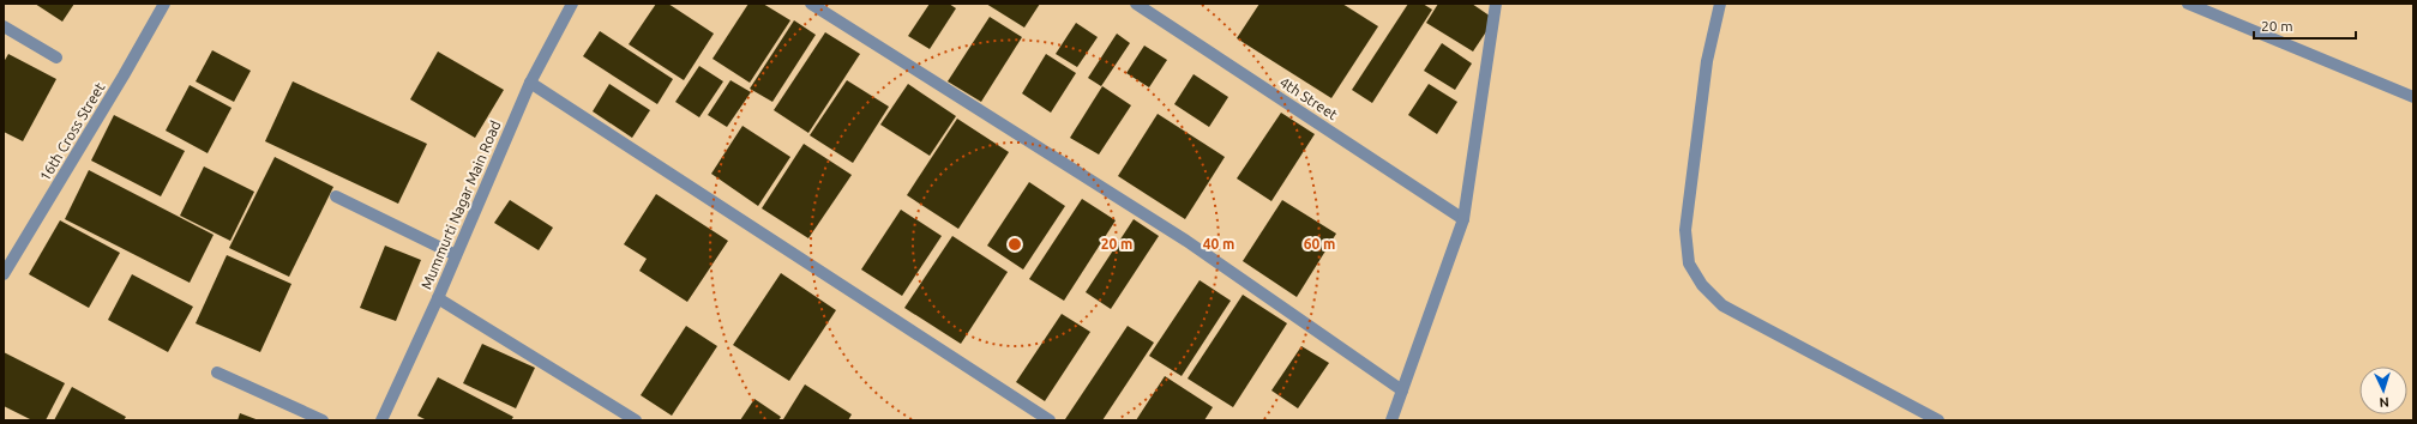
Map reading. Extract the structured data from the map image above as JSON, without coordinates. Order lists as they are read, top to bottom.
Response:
{
  "streets": {
    "street": ["4th Street", "16th Cross Street", "Mummurti Nagar Main Road"]
  },
  "scale_bar": "20 m",
  "north": "bottom",
  "rings": ["20 m", "40 m", "60 m"]
}
